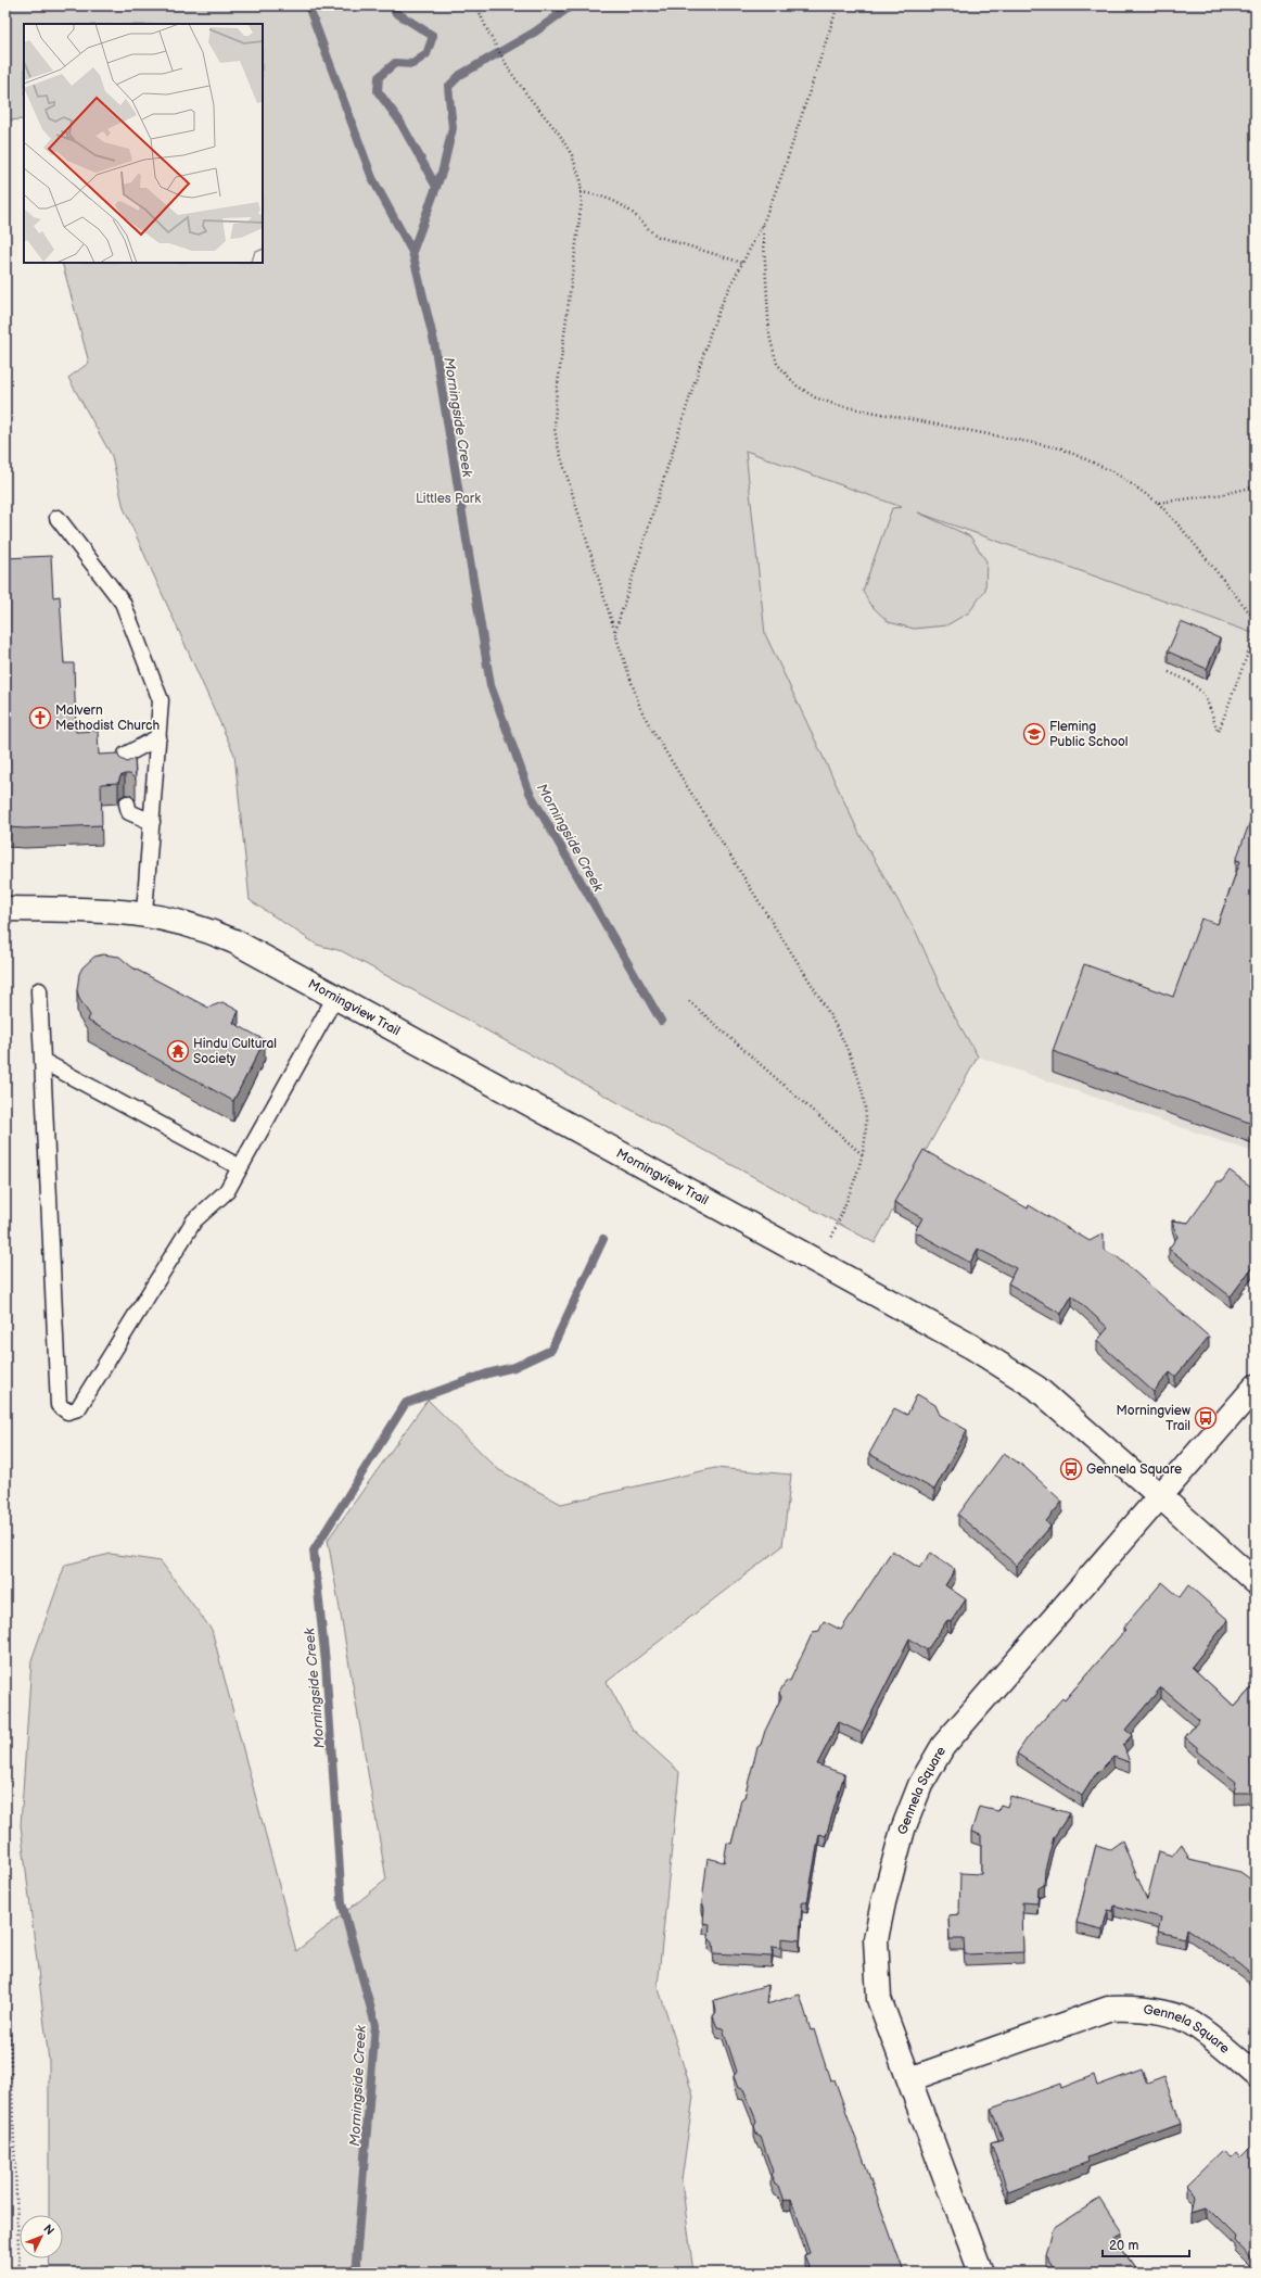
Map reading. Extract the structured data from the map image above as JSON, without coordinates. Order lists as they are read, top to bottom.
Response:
{
  "streets": {
    "street": ["Morningview Trail", "Gennela Square"]
  },
  "crossings": [
    ["Morningview Trail", "Gennela Square"]
  ],
  "water": ["Morningside Creek"],
  "parks": ["Littles Park"],
  "places": {
    "church": ["Malvern Methodist Church"],
    "school or university": ["Fleming Public School"],
    "temple": ["Hindu Cultural Society"],
    "bus stop": ["Morningview Trail", "Gennela Square"]
  },
  "scale_bar": "20 m",
  "north": "top right"
}
